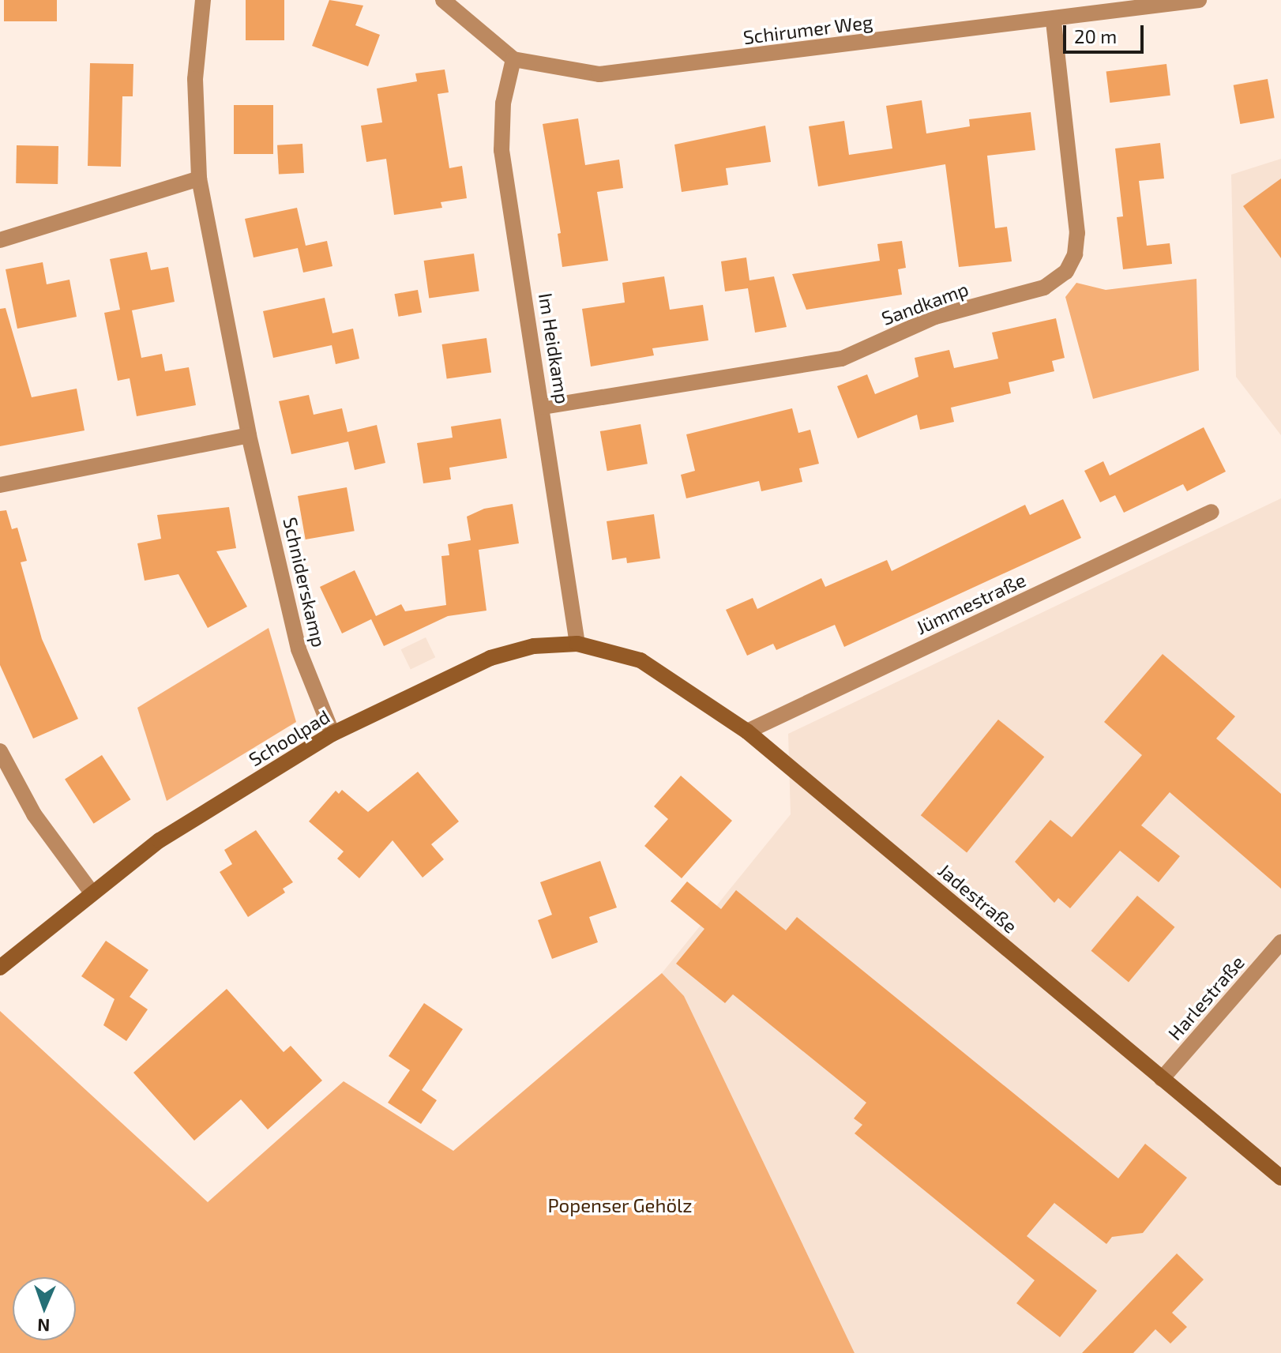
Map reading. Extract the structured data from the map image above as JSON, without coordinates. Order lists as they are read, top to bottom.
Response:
{
  "streets": {
    "street": [
      "Schirumer Weg",
      "Sandkamp",
      "Im Heidkamp",
      "Schniderskamp",
      "Jümmestraße",
      "Schoolpad",
      "Jadestraße",
      "Harlestraße"
    ]
  },
  "crossings": [
    ["Schirumer Weg", "Sandkamp"],
    ["Schirumer Weg", "Im Heidkamp"],
    ["Sandkamp", "Im Heidkamp"],
    ["Im Heidkamp", "Schoolpad"],
    ["Schniderskamp", "Schoolpad"],
    ["Jümmestraße", "Jadestraße"],
    ["Schoolpad", "Jadestraße"],
    ["Jadestraße", "Harlestraße"]
  ],
  "parks": ["Popenser Gehölz"],
  "scale_bar": "20 m",
  "north": "bottom"
}
